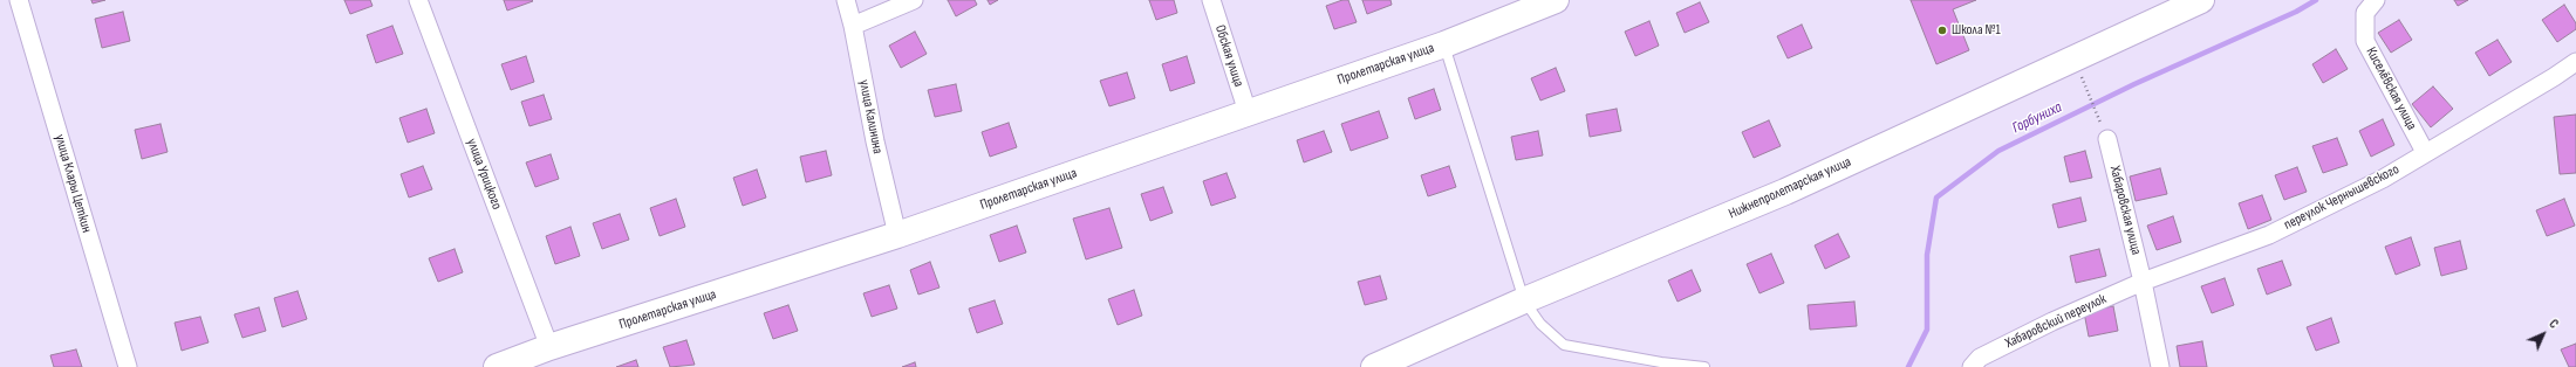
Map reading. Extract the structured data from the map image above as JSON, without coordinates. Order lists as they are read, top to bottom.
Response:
{
  "streets": {
    "main road": ["Пролетарская улица", "Нижнепролетарская улица"],
    "street": [
      "Обская улица",
      "Киселёвская улица",
      "улица Калинина",
      "улица Урицкого",
      "улица Клары Цеткин",
      "переулок Чернышевского",
      "Хабаровская улица",
      "Хабаровский переулок"
    ]
  },
  "crossings": [
    ["Обская улица", "Пролетарская улица"],
    ["Пролетарская улица", "улица Калинина"],
    ["Пролетарская улица", "улица Урицкого"],
    ["Киселёвская улица", "переулок Чернышевского"],
    ["переулок Чернышевского", "Хабаровская улица"],
    ["переулок Чернышевского", "Хабаровский переулок"],
    ["Хабаровская улица", "Хабаровский переулок"]
  ],
  "water": ["Горбуниха"],
  "places": ["Школа №1"],
  "north": "top right"
}
